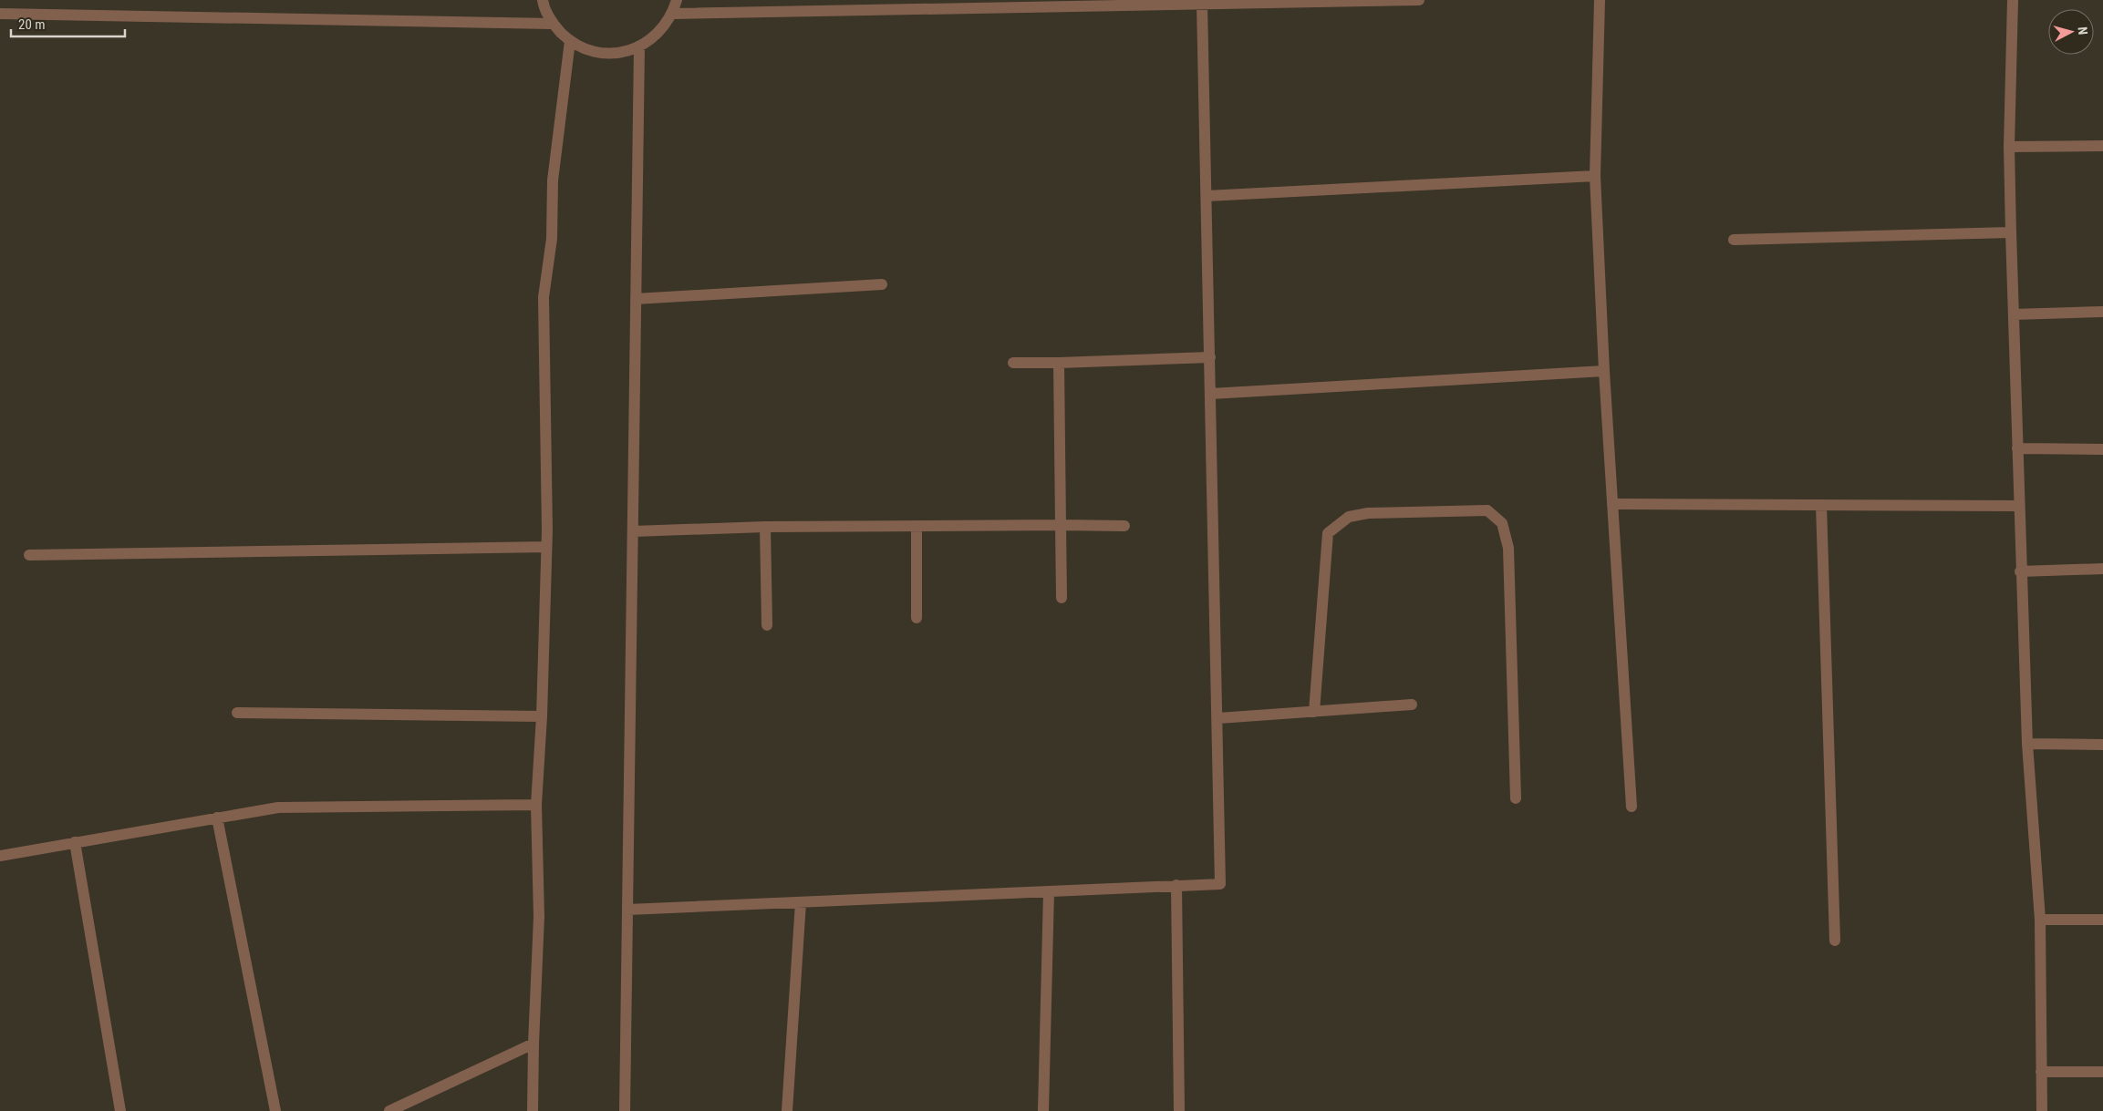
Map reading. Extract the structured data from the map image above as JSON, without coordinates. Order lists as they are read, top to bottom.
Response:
{
  "scale_bar": "20 m",
  "north": "right"
}
